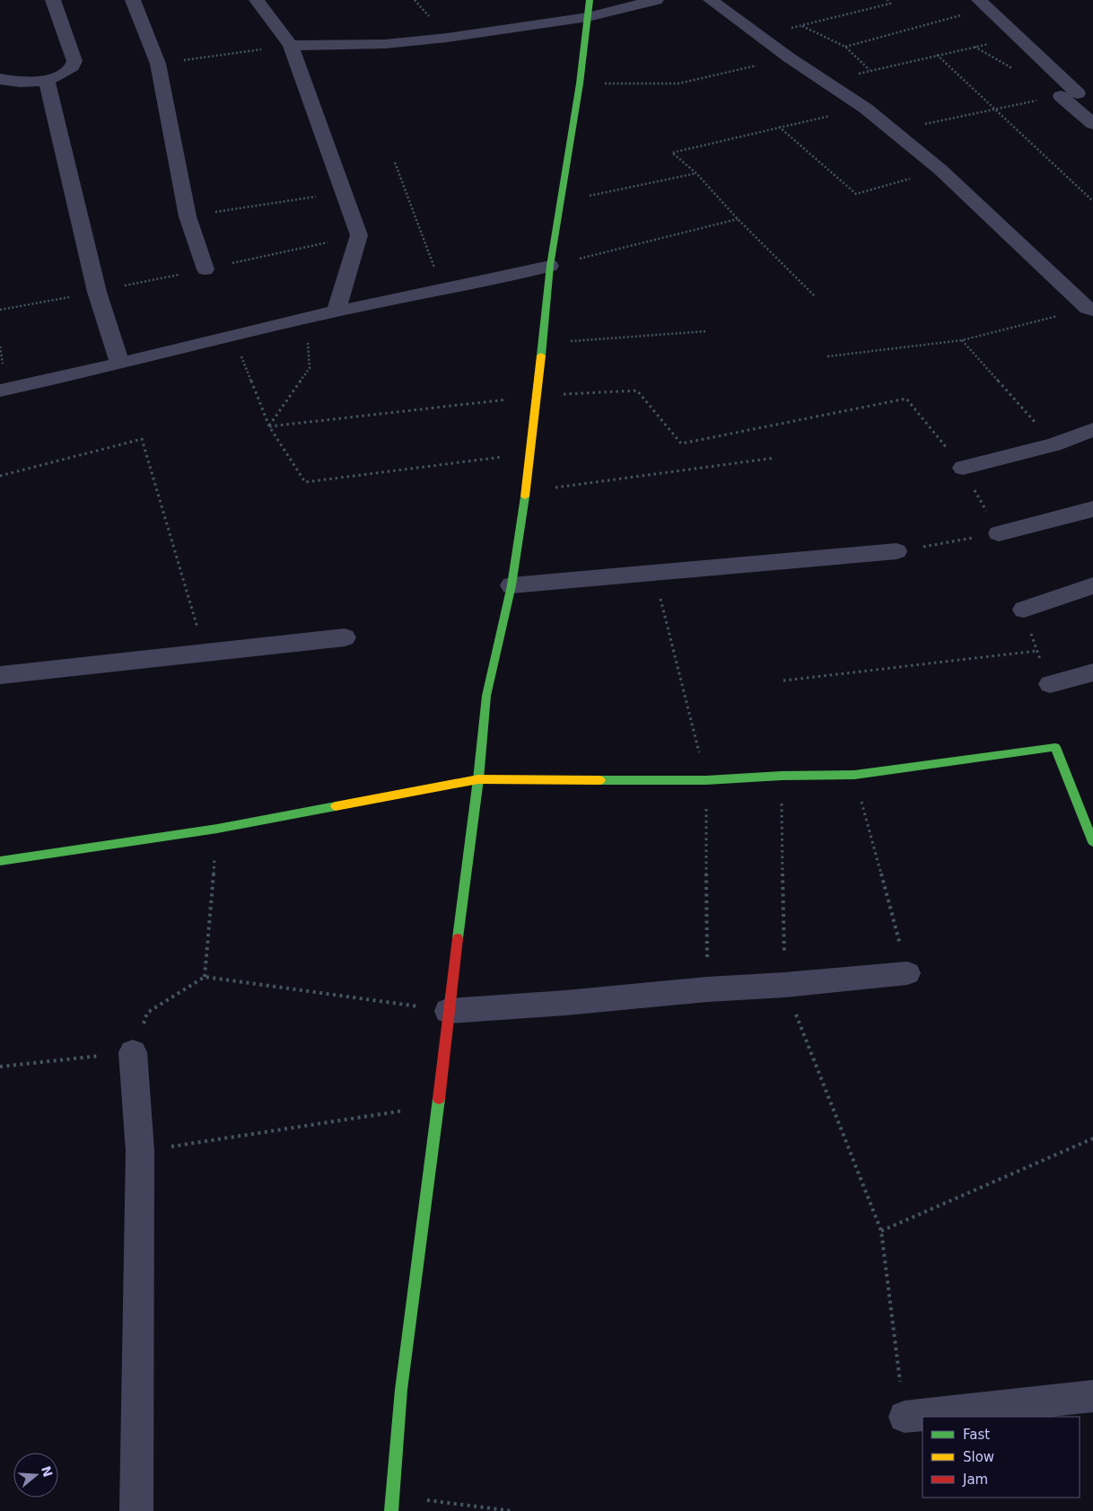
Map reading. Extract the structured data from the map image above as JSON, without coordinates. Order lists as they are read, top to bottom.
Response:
{
  "legend": ["Fast", "Slow", "Jam"],
  "north": "right"
}
